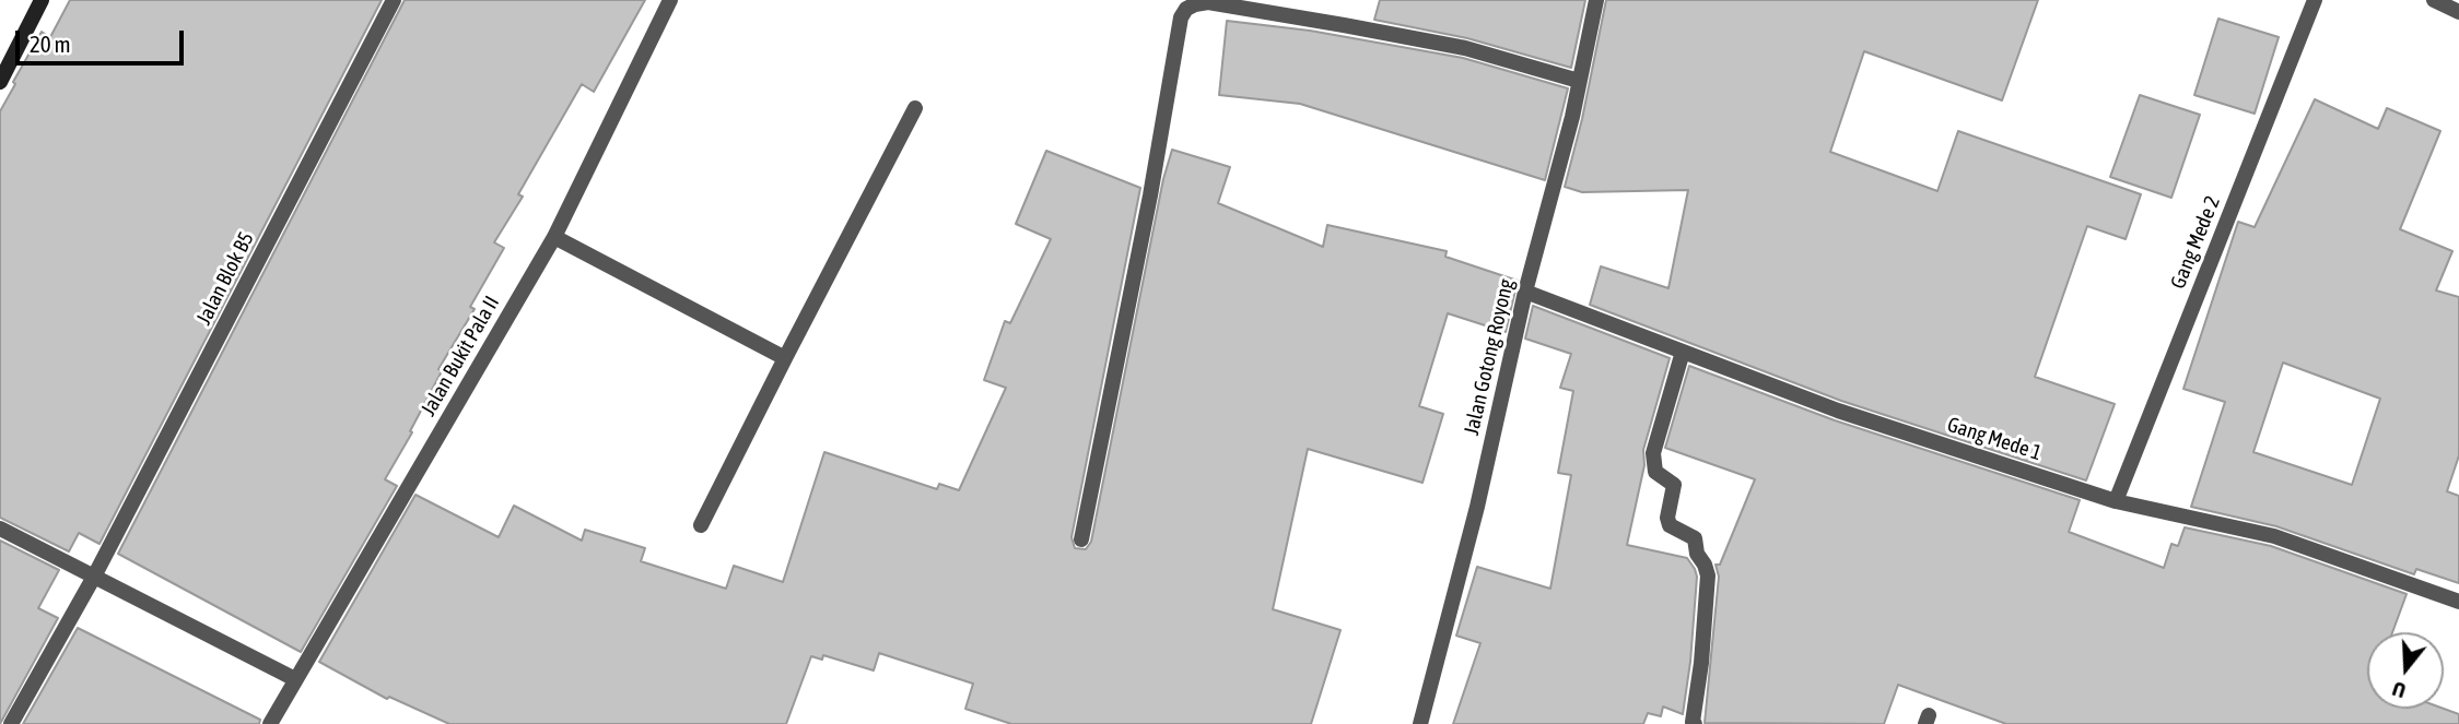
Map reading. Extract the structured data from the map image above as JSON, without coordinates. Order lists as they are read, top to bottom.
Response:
{
  "streets": {
    "street": [
      "Gang Mede 2",
      "Jalan Blok B5",
      "Jalan Bukit Pala II",
      "Jalan Gotong Royong",
      "Gang Mede 1"
    ]
  },
  "crossings": [
    ["Gang Mede 2", "Gang Mede 1"],
    ["Jalan Gotong Royong", "Gang Mede 1"]
  ],
  "scale_bar": "20 m",
  "north": "bottom"
}
